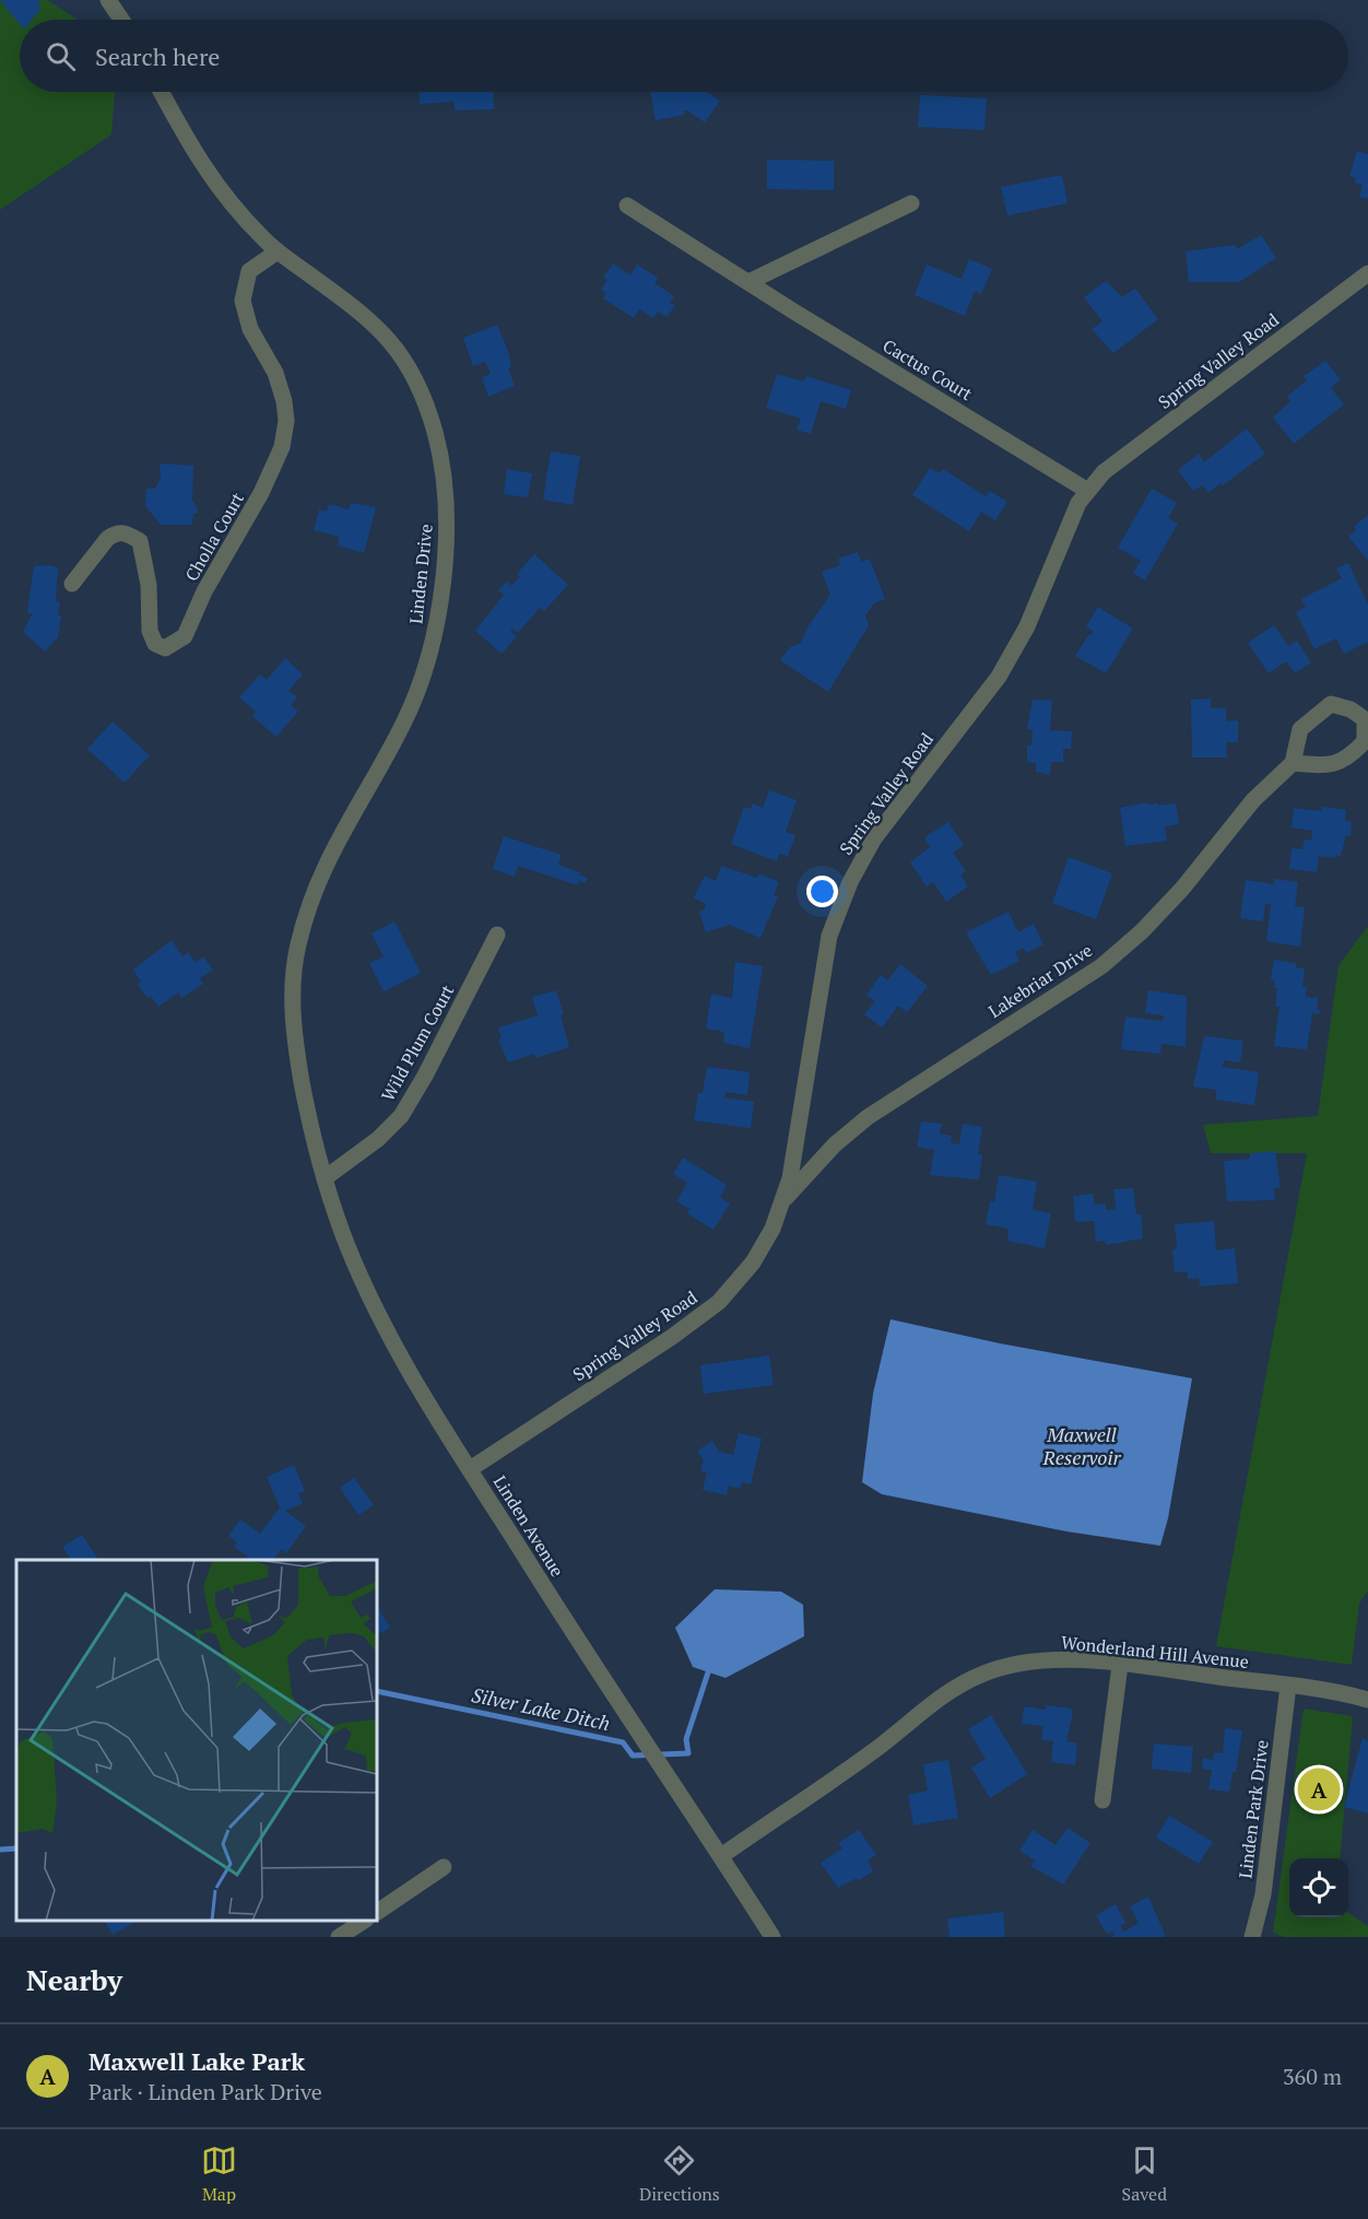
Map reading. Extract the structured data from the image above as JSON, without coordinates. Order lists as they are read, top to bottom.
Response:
{
  "streets": {
    "street": [
      "Spring Valley Road",
      "Cactus Court",
      "Cholla Court",
      "Linden Drive",
      "Lakebriar Drive",
      "Wild Plum Court",
      "Linden Avenue",
      "Wonderland Hill Avenue",
      "Linden Park Drive"
    ]
  },
  "crossings": [
    ["Spring Valley Road", "Cactus Court"],
    ["Spring Valley Road", "Lakebriar Drive"],
    ["Spring Valley Road", "Linden Avenue"],
    ["Cholla Court", "Linden Drive"],
    ["Linden Drive", "Linden Avenue"],
    ["Wild Plum Court", "Linden Avenue"],
    ["Linden Avenue", "Wonderland Hill Avenue"],
    ["Wonderland Hill Avenue", "Linden Park Drive"]
  ],
  "water": ["Maxwell Reservoir", "Silver Lake Ditch"],
  "page": {
    "search": "Search here",
    "pins": "A",
    "heading": "Nearby",
    "list": [
      {
        "mark": "A",
        "name": "Maxwell Lake Park",
        "note": "Park · Linden Park Drive",
        "value": "360 m"
      }
    ],
    "nav": ["Map", "Directions", "Saved"]
  }
}
